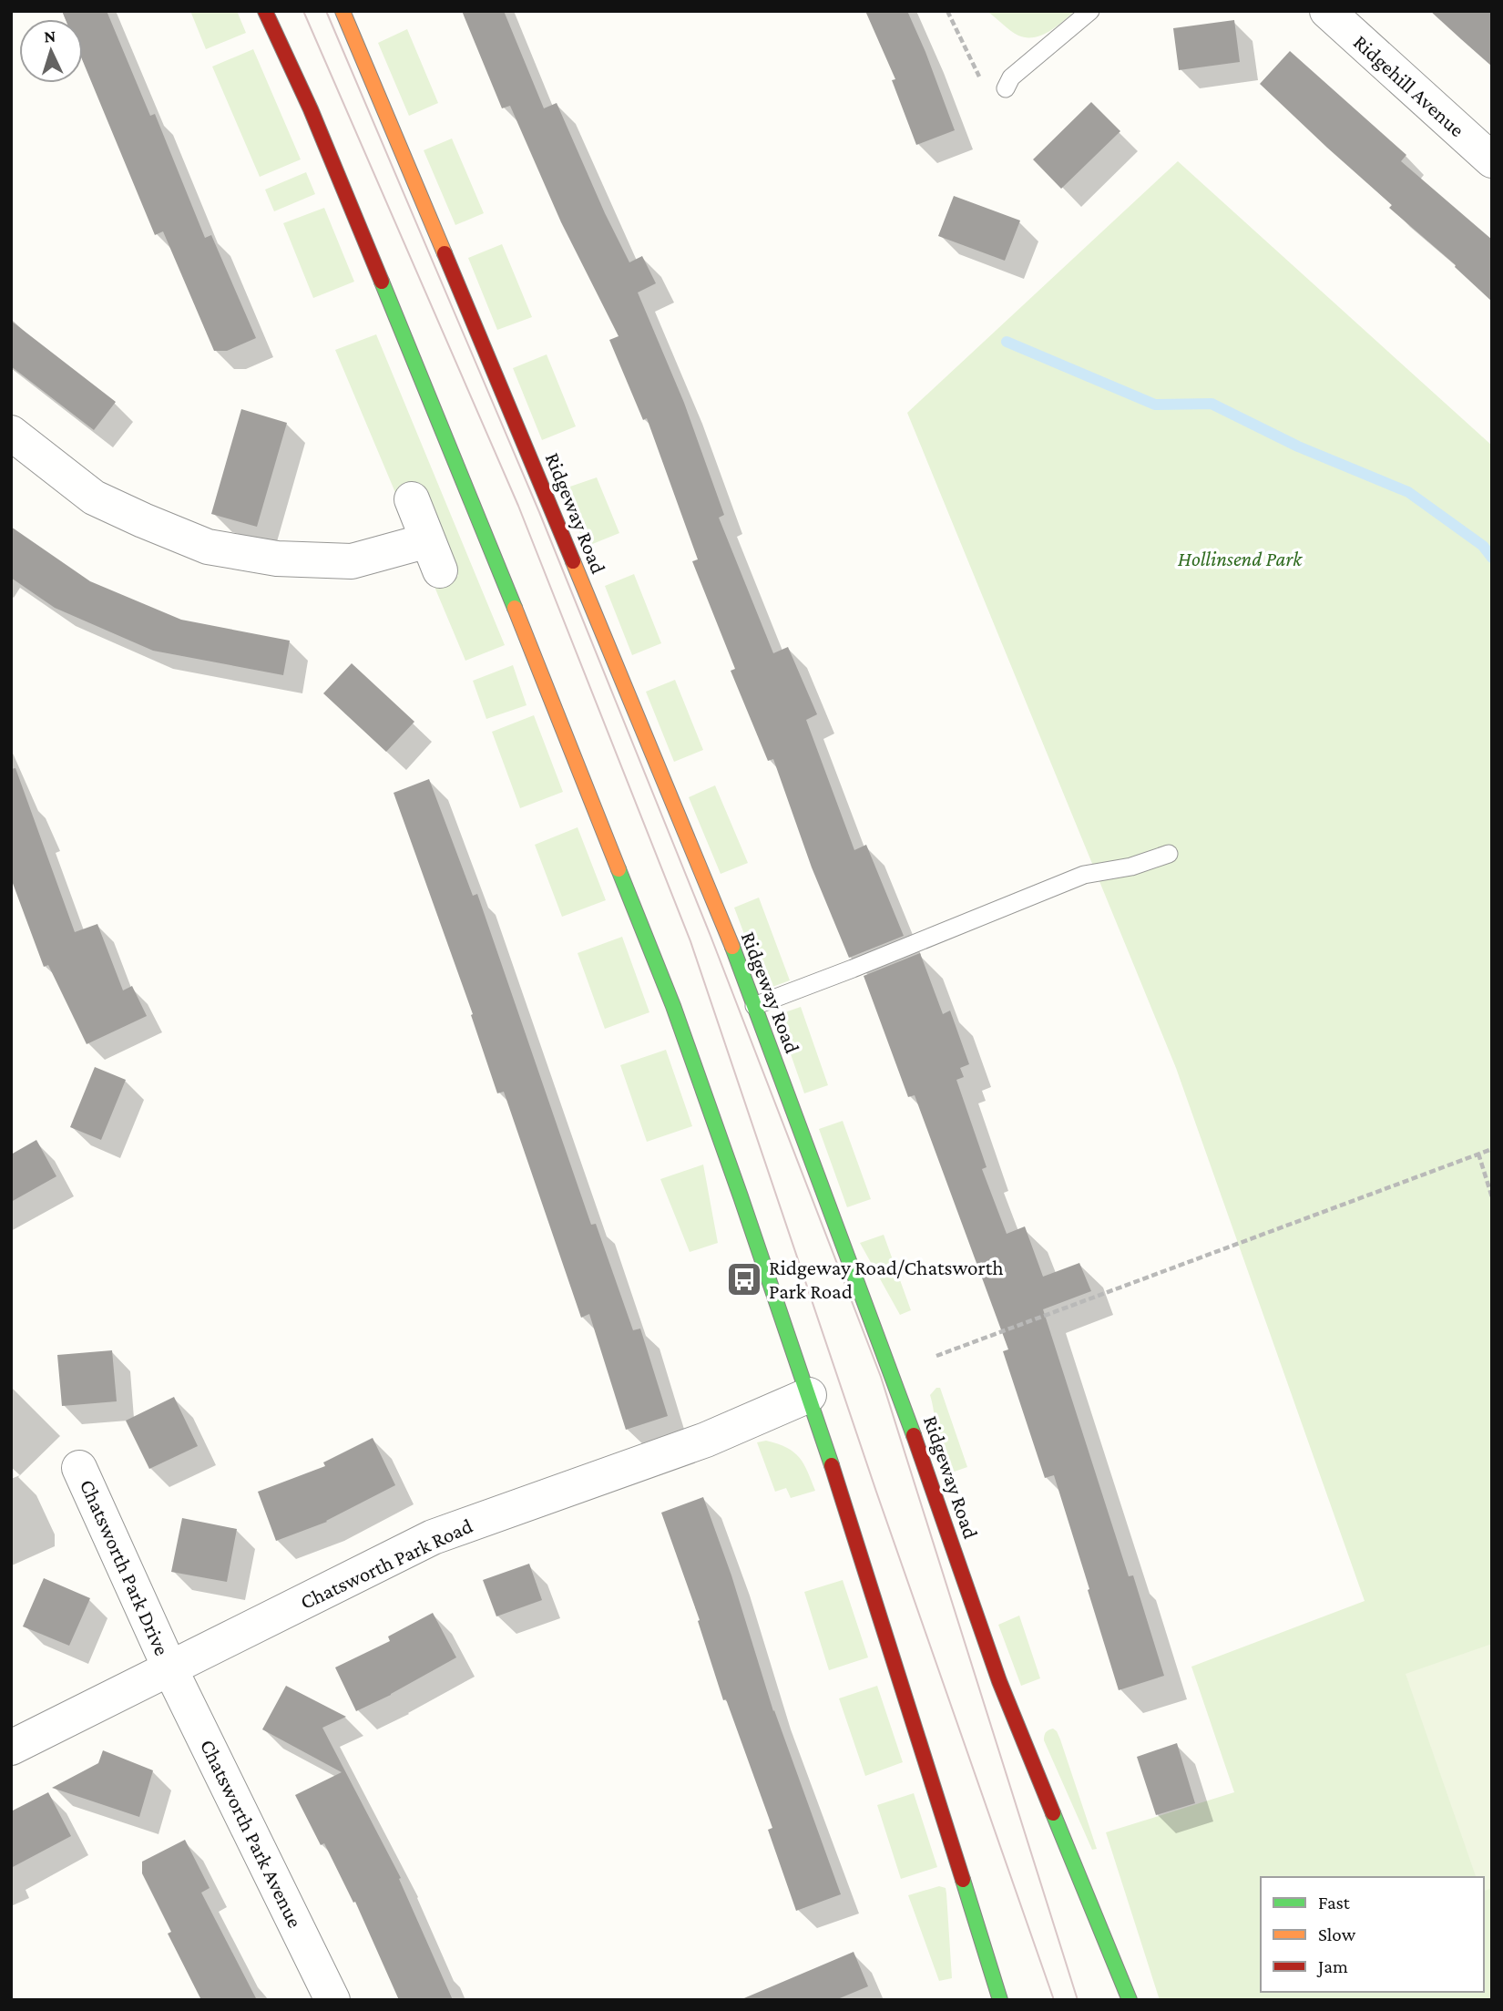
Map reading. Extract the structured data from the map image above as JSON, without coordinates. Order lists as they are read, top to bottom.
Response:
{
  "streets": {
    "highway": ["Ridgeway Road"],
    "street": [
      "Ridgehill Avenue",
      "Chatsworth Park Road",
      "Chatsworth Park Drive",
      "Chatsworth Park Avenue"
    ]
  },
  "crossings": [
    ["Chatsworth Park Road", "Chatsworth Park Drive"],
    ["Chatsworth Park Road", "Chatsworth Park Avenue"],
    ["Chatsworth Park Drive", "Chatsworth Park Avenue"]
  ],
  "parks": ["Hollinsend Park"],
  "places": {
    "bus stop": ["Ridgeway Road/Chatsworth Park Road"]
  },
  "legend": ["Fast", "Slow", "Jam"],
  "north": "top"
}
